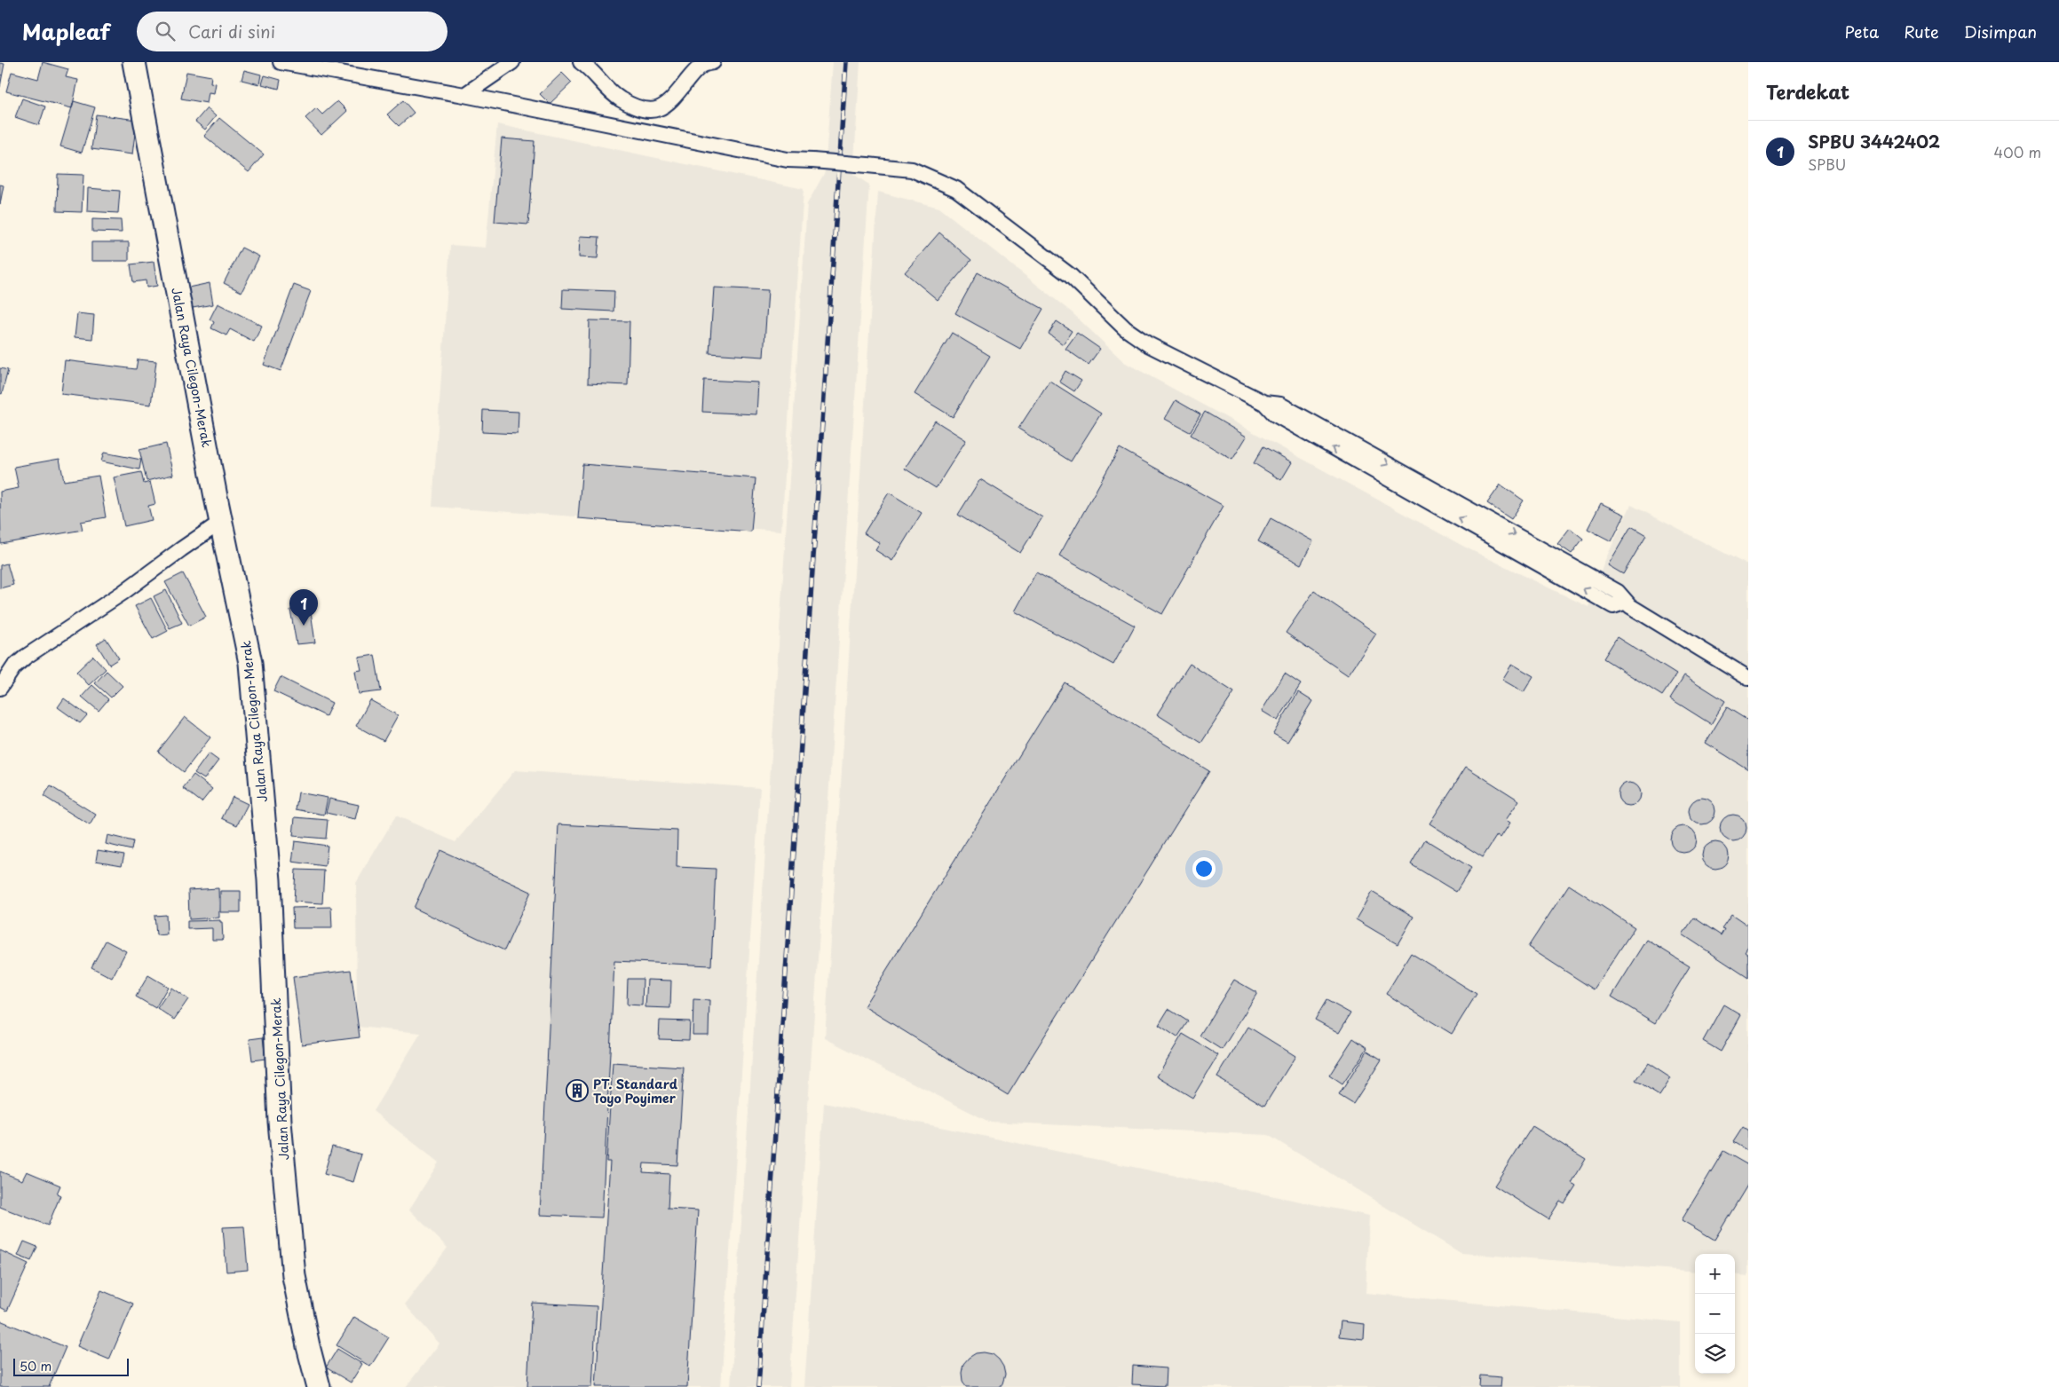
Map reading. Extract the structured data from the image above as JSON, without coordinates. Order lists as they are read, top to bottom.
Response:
{
  "streets": {
    "highway": ["Jalan Raya Cilegon-Merak"]
  },
  "places": {
    "building": ["PT. Standard Toyo Poyimer"]
  },
  "scale_bar": "50 m",
  "page": {
    "header": "Mapleaf",
    "search": "Cari di sini",
    "nav": ["Peta", "Rute", "Disimpan"],
    "heading": "Terdekat",
    "list": [
      {
        "mark": "1",
        "name": "SPBU 3442402",
        "note": "SPBU",
        "value": "400 m"
      }
    ],
    "pins": "1",
    "map_buttons": ["+", "−"],
    "scale": "50 m"
  }
}
